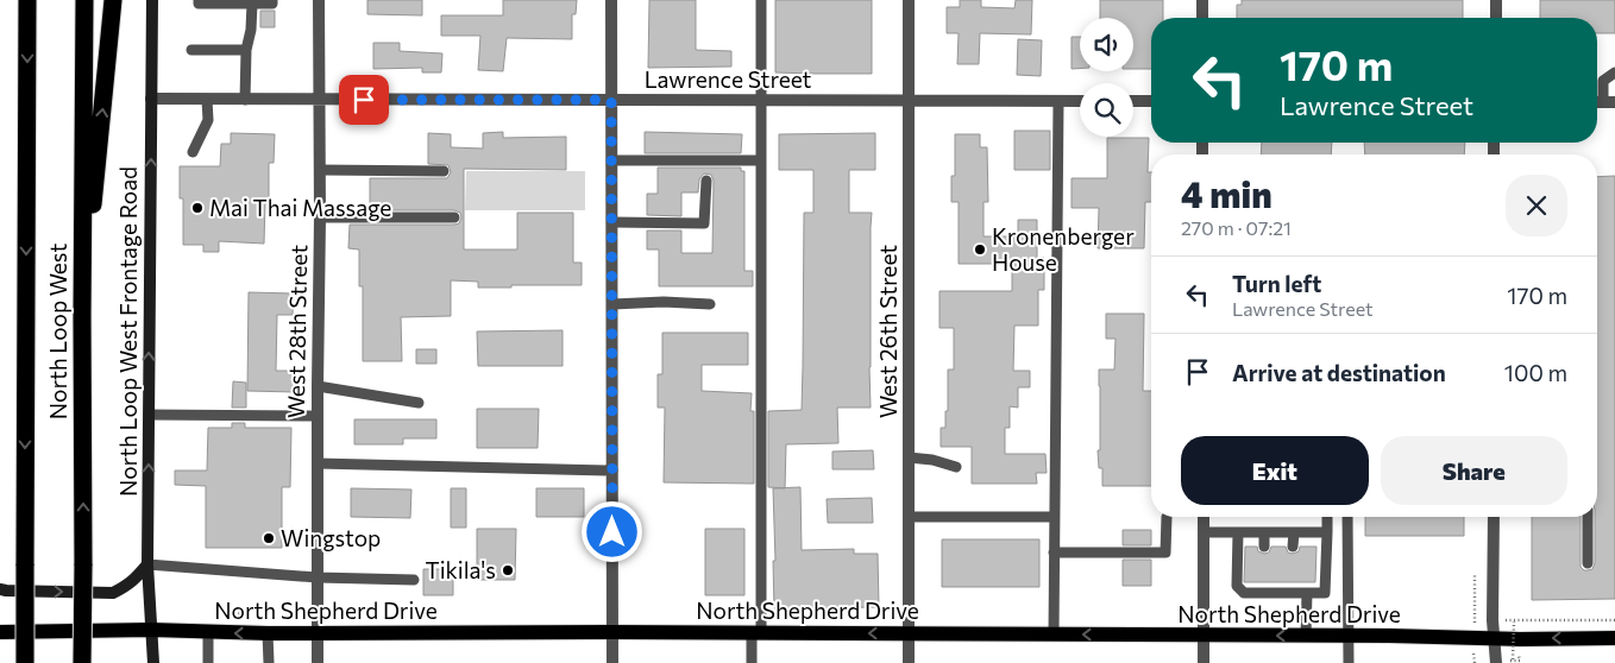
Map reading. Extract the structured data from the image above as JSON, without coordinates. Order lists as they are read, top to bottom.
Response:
{
  "streets": {
    "highway": ["North Loop West"],
    "main road": ["North Loop West Frontage Road", "North Shepherd Drive"],
    "street": ["Lawrence Street", "West 28th Street", "West 26th Street"]
  },
  "crossings": [
    ["Lawrence Street", "North Loop West Frontage Road"],
    ["Lawrence Street", "West 28th Street"],
    ["Lawrence Street", "West 26th Street"],
    ["North Loop West Frontage Road", "North Shepherd Drive"],
    ["West 28th Street", "North Shepherd Drive"],
    ["West 26th Street", "North Shepherd Drive"]
  ],
  "one_way": ["North Loop West Frontage Road", "North Shepherd Drive"],
  "places": [
    "Mai Thai Massage",
    "Kronenberger House",
    "Wingstop",
    "Tikila's"
  ],
  "page": {
    "turn": ["170 m", "Lawrence Street"],
    "heading": ["4 min", "270 m · 07:21"],
    "list": [
      {
        "name": "Turn left",
        "note": "Lawrence Street",
        "value": "170 m"
      },
      {
        "name": "Arrive at destination",
        "value": "100 m"
      }
    ],
    "buttons": ["Exit", "Share"]
  }
}
